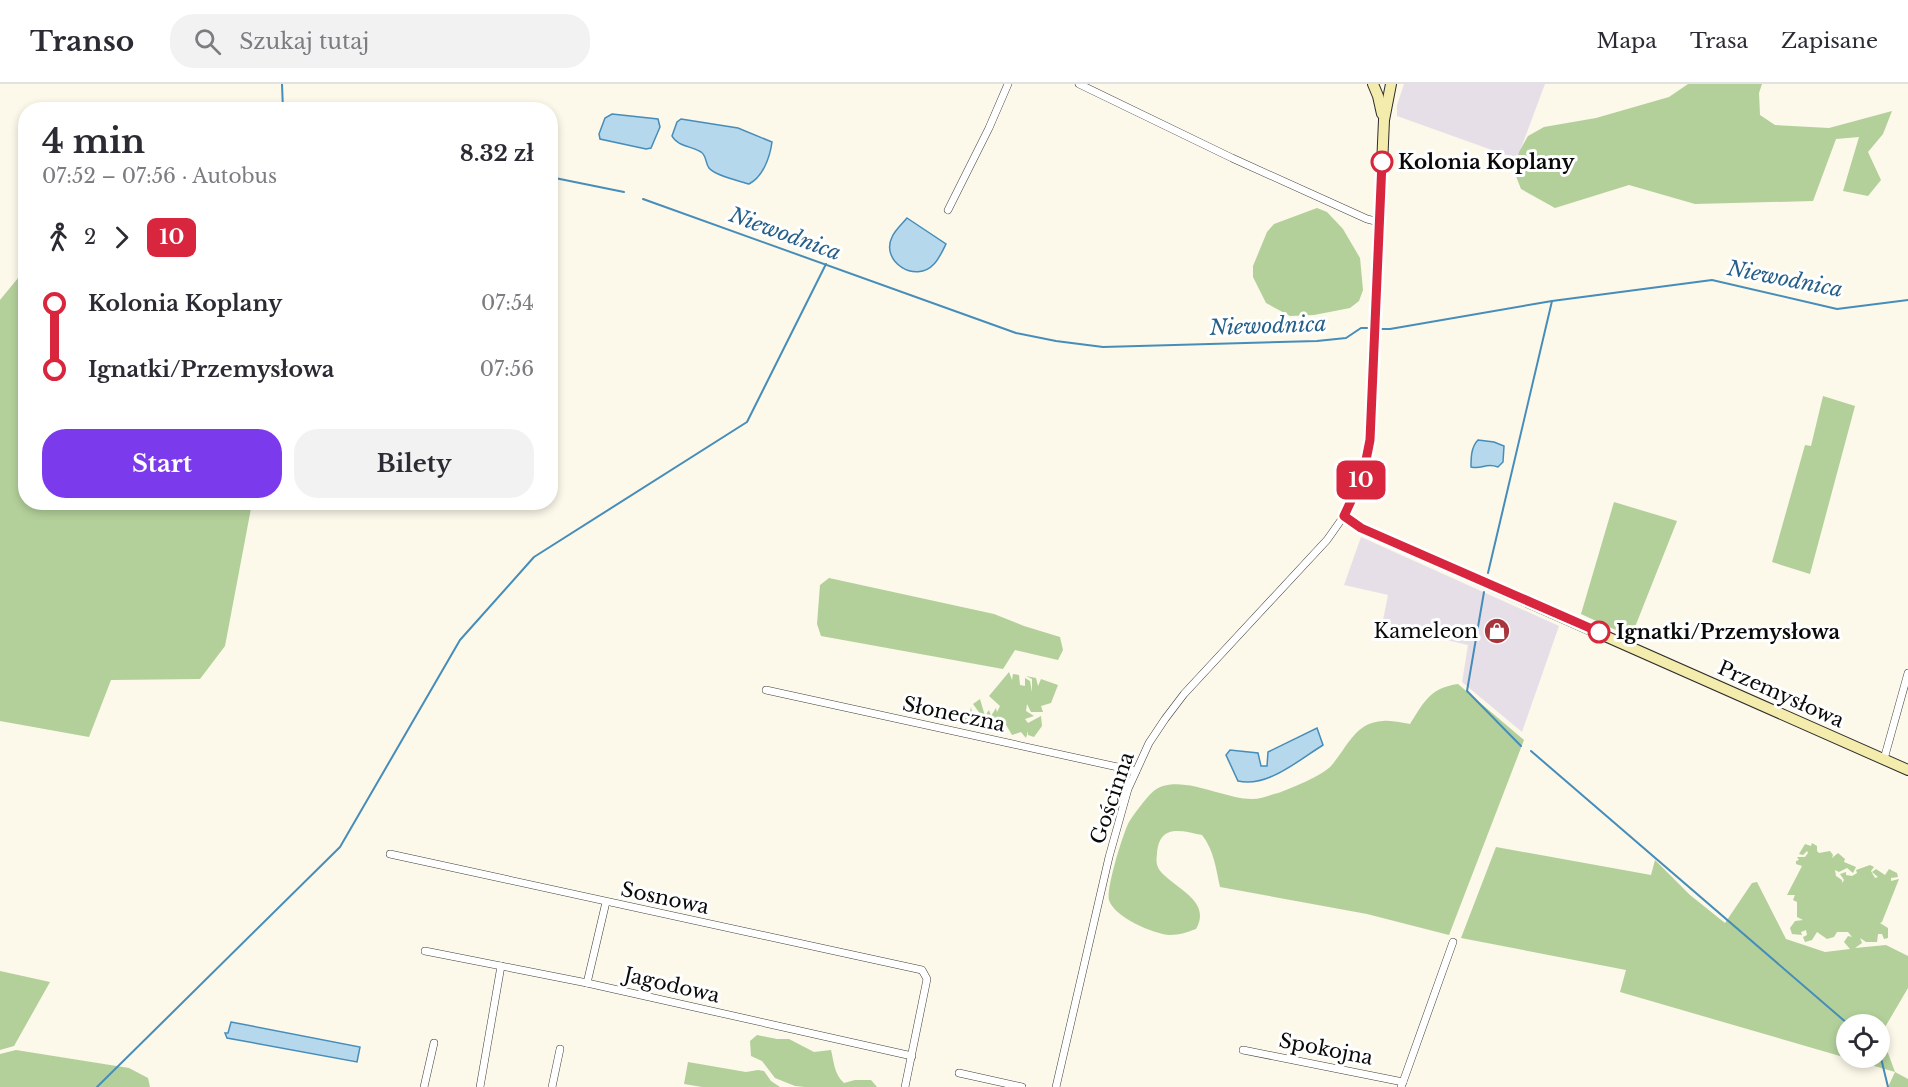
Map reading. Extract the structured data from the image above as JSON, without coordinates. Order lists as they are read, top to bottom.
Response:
{
  "streets": {
    "street": [
      "Przemysłowa",
      "Słoneczna",
      "Gościnna",
      "Sosnowa",
      "Jagodowa",
      "Spokojna"
    ]
  },
  "crossings": [
    ["Przemysłowa", "Gościnna"],
    ["Słoneczna", "Gościnna"],
    ["Sosnowa", "Jagodowa"]
  ],
  "water": ["Niewodnica"],
  "places": {
    "other": ["Kolonia Koplany", "Ignatki/Przemysłowa"],
    "shop": ["Kameleon"]
  },
  "lines": ["bus line 10"],
  "page": {
    "header": "Transo",
    "search": "Szukaj tutaj",
    "nav": ["Mapa", "Trasa", "Zapisane"],
    "on_map": "10",
    "heading": ["4 min", "07:52 – 07:56 · Autobus", "8.32 zł"],
    "legs": ["2", "10"],
    "list": [
      {
        "name": "Kolonia Koplany",
        "value": "07:54"
      },
      {
        "name": "Ignatki/Przemysłowa",
        "value": "07:56"
      }
    ],
    "buttons": ["Start", "Bilety"]
  }
}
